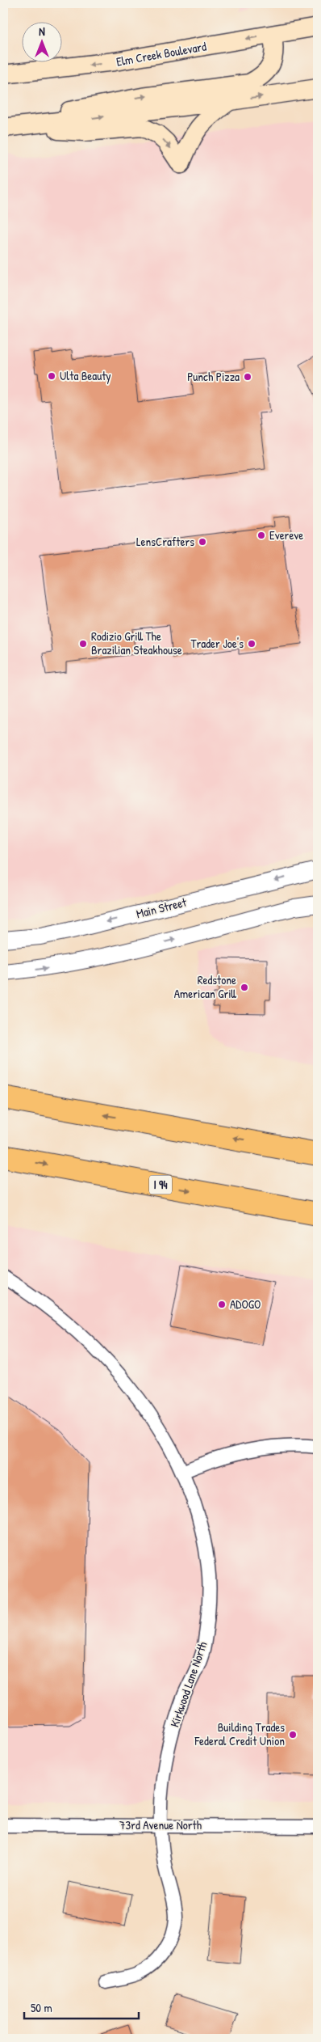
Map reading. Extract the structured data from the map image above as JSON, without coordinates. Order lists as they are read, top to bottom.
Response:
{
  "streets": {
    "highway": ["I 94"],
    "main road": ["Elm Creek Boulevard"],
    "street": ["Main Street", "Kirkwood Lane North", "73rd Avenue North"]
  },
  "crossings": [
    ["Kirkwood Lane North", "73rd Avenue North"]
  ],
  "places": [
    "Ulta Beauty",
    "Punch Pizza",
    "Evereve",
    "LensCrafters",
    "Rodizio Grill The Brazilian Steakhouse",
    "Trader Joe's",
    "Redstone American Grill",
    "ADOGO",
    "Building Trades Federal Credit Union"
  ],
  "scale_bar": "50 m",
  "north": "top"
}
